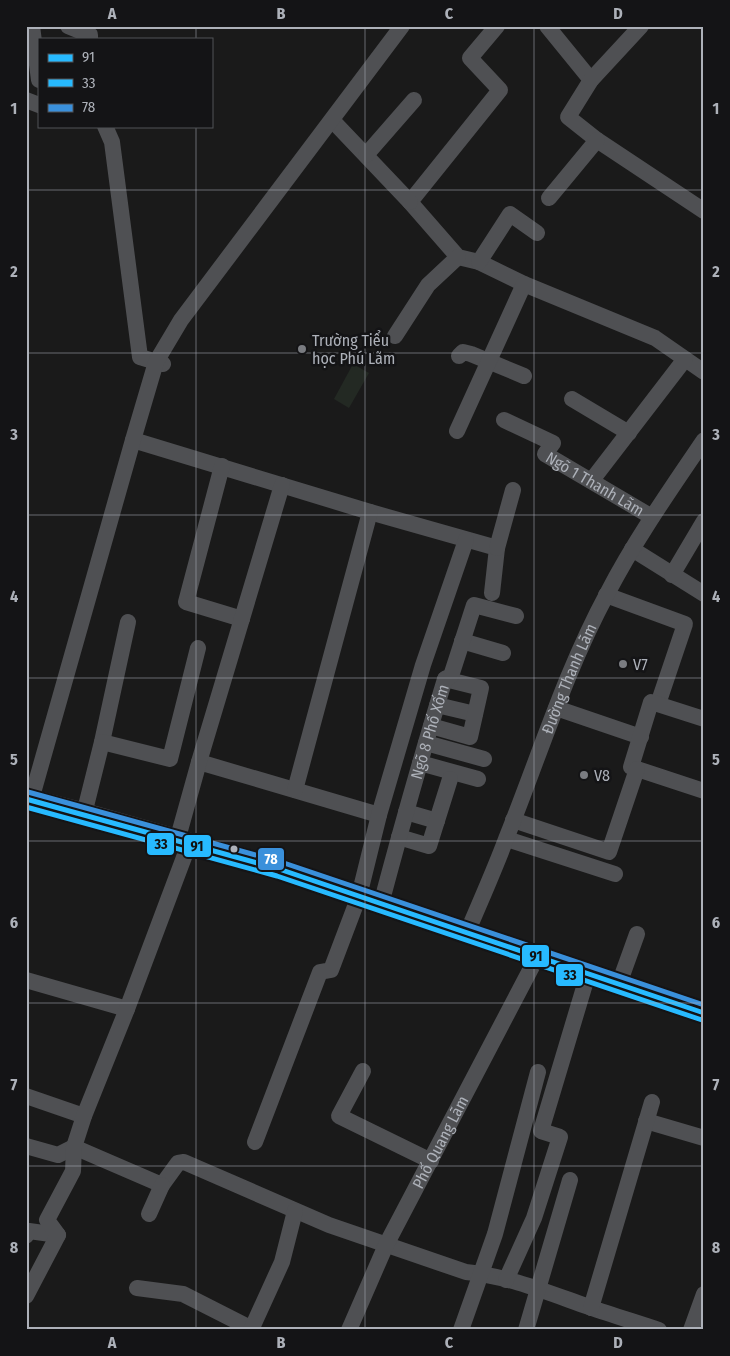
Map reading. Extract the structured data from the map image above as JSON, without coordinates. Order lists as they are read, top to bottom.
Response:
{
  "streets": {
    "street": [
      "Ngõ 1 Thanh Lãm",
      "Đường Thanh Lãm",
      "Ngõ 8 Phố Xốm",
      "Phố Quang Lãm"
    ]
  },
  "crossings": [
    ["Ngõ 1 Thanh Lãm", "Đường Thanh Lãm"]
  ],
  "places": ["Trường Tiểu học Phú Lãm", "V7", "V8"],
  "lines": ["transit line 78", "transit line 91", "transit line 33"],
  "legend": ["91", "33", "78"],
  "grid": {
    "columns": [
      "A",
      "B",
      "C",
      "D"
    ],
    "rows": [
      "1",
      "2",
      "3",
      "4",
      "5",
      "6",
      "7",
      "8"
    ]
  }
}
